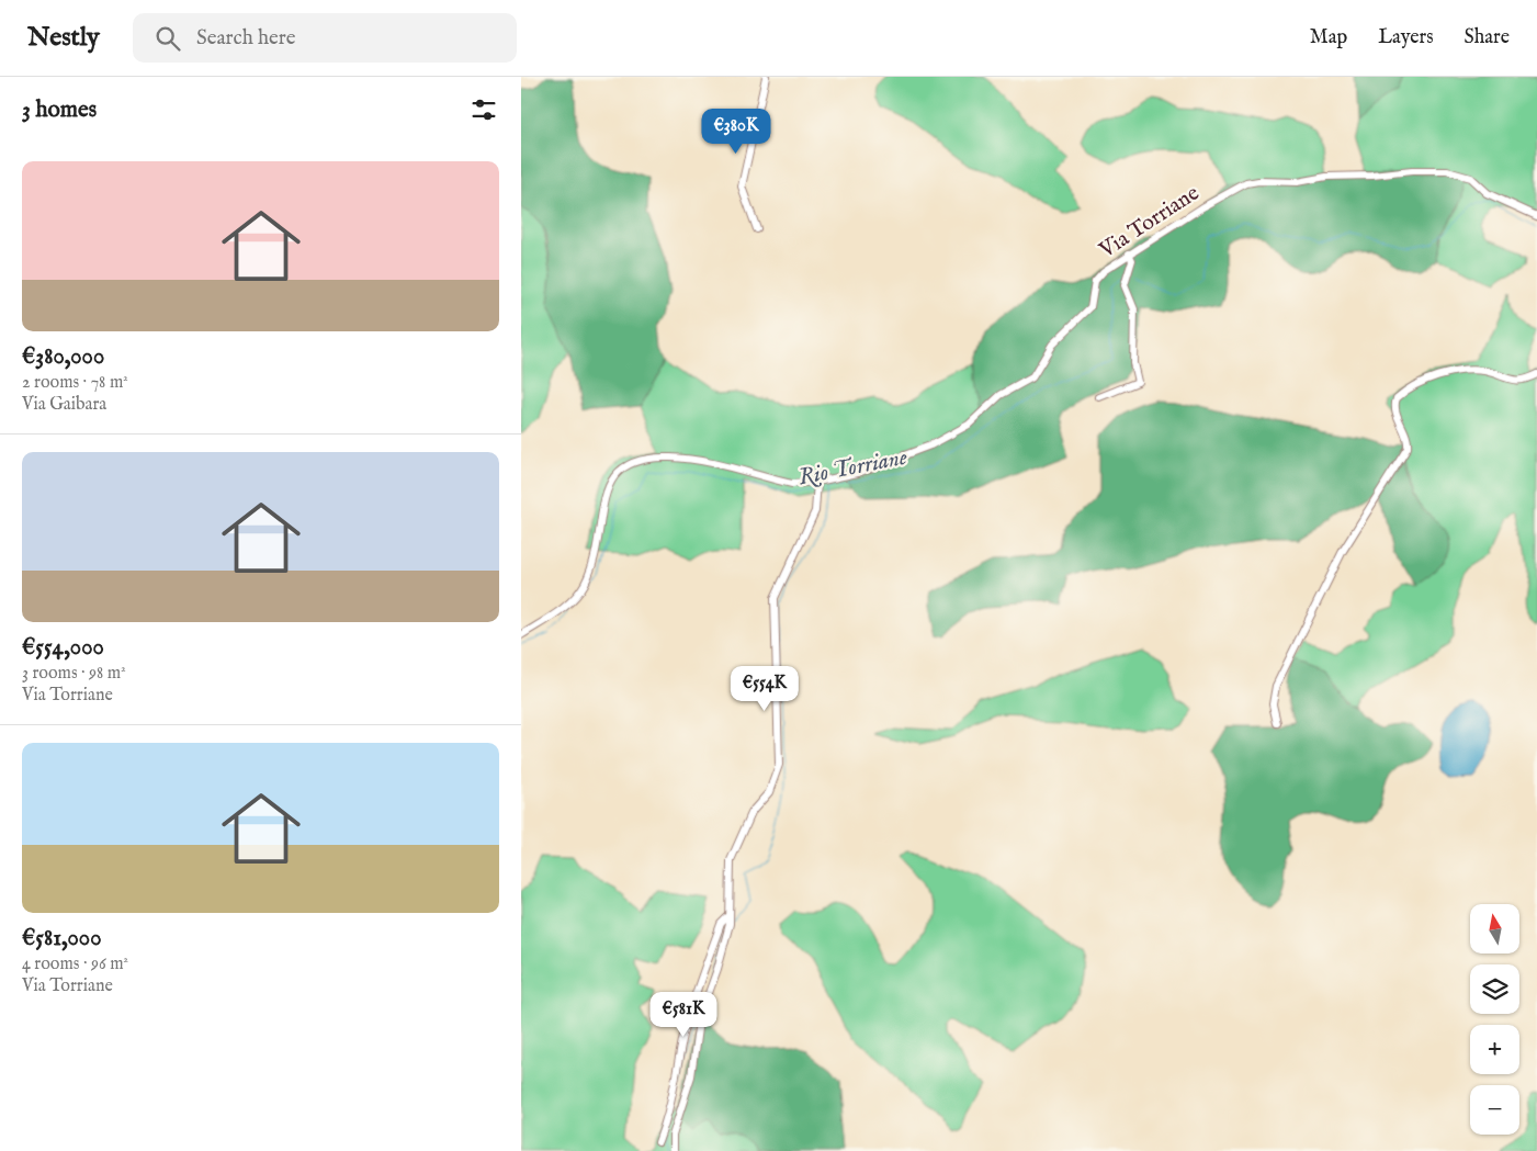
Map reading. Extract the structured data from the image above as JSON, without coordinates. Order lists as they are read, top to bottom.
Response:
{
  "streets": {
    "street": ["Via Torriane"]
  },
  "water": ["Rio Torriane"],
  "north": "top",
  "page": {
    "header": "Nestly",
    "search": "Search here",
    "nav": ["Map", "Layers", "Share"],
    "heading": "3 homes",
    "price": ["€380K", "€554K", "€581K"],
    "list": [
      {
        "name": "€380,000",
        "note": "2 rooms · 78 m² · Via Gaibara"
      },
      {
        "name": "€554,000",
        "note": "3 rooms · 98 m² · Via Torriane"
      },
      {
        "name": "€581,000",
        "note": "4 rooms · 96 m² · Via Torriane"
      }
    ],
    "map_buttons": ["+", "−"]
  }
}
